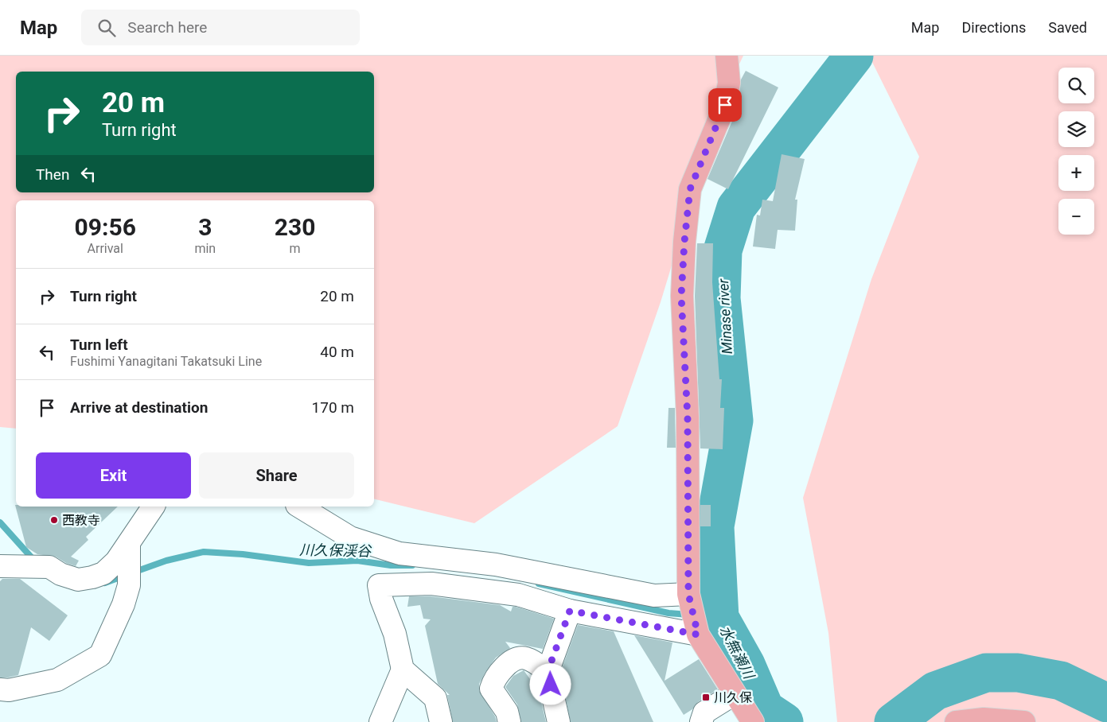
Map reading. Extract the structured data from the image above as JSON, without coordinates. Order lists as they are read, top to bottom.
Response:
{
  "water": ["Minase river", "川久保渓谷", "水無瀬川"],
  "places": {
    "other": ["西教寺"],
    "transit": ["川久保"]
  },
  "page": {
    "header": "Map",
    "search": "Search here",
    "nav": ["Map", "Directions", "Saved"],
    "map_buttons": ["+", "−"],
    "turn": ["20 m", "Turn right"],
    "then": "Then",
    "eta": [
      "09:56",
      "Arrival",
      "3",
      "min",
      "230",
      "m"
    ],
    "list": [
      {
        "name": "Turn right",
        "value": "20 m"
      },
      {
        "name": "Turn left",
        "note": "Fushimi Yanagitani Takatsuki Line",
        "value": "40 m"
      },
      {
        "name": "Arrive at destination",
        "value": "170 m"
      }
    ],
    "buttons": ["Exit", "Share"]
  }
}
